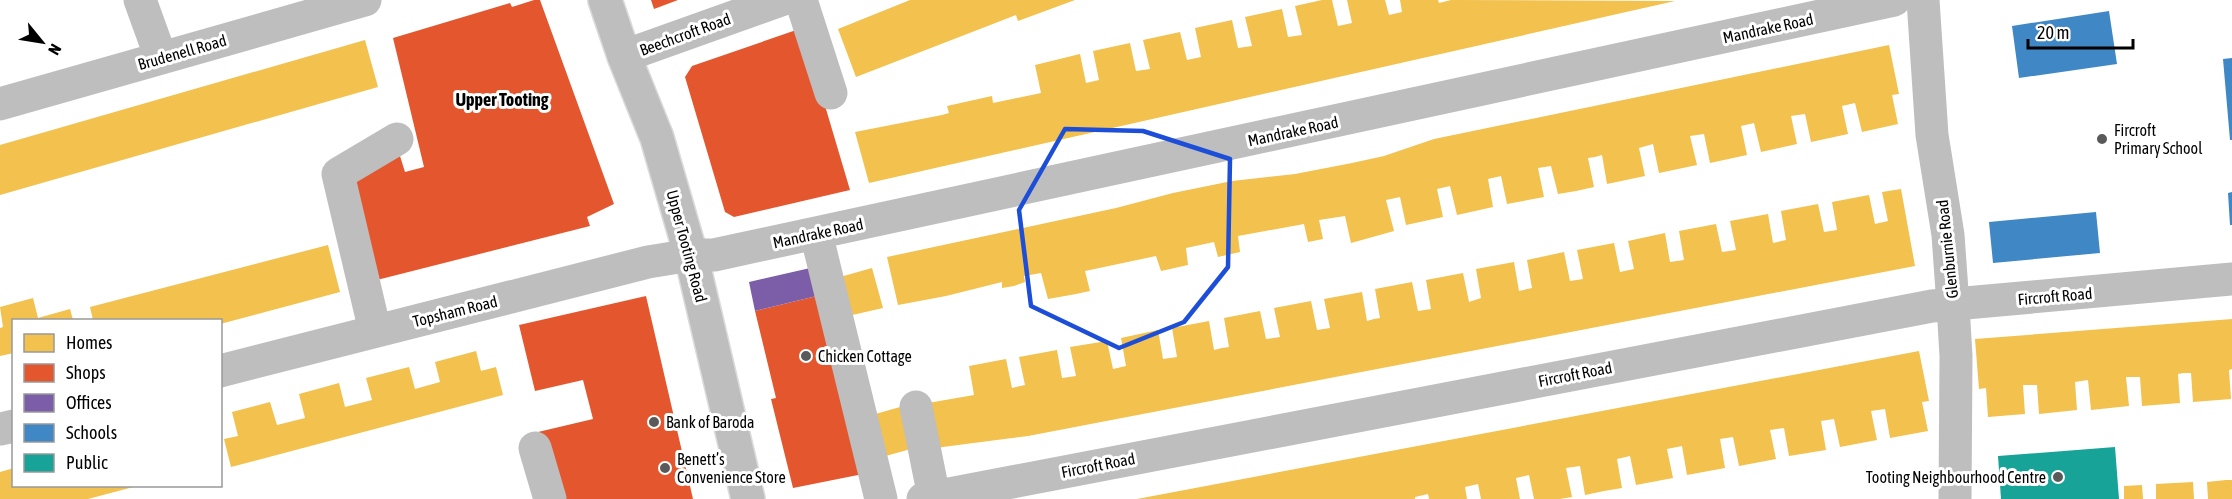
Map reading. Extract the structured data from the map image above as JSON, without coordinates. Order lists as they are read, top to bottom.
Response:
{
  "streets": {
    "main road": [
      "Mandrake Road",
      "Beechcroft Road",
      "Brudenell Road",
      "Upper Tooting Road",
      "Glenburnie Road",
      "Fircroft Road",
      "Topsham Road"
    ]
  },
  "crossings": [
    ["Mandrake Road", "Upper Tooting Road"],
    ["Mandrake Road", "Topsham Road"],
    ["Beechcroft Road", "Upper Tooting Road"],
    ["Upper Tooting Road", "Topsham Road"],
    ["Glenburnie Road", "Fircroft Road"]
  ],
  "districts": ["Upper Tooting"],
  "places": [
    "Fircroft Primary School",
    "Chicken Cottage",
    "Bank of Baroda",
    "Benett’s Convenience Store",
    "Tooting Neighbourhood Centre"
  ],
  "legend": [
    "Homes",
    "Shops",
    "Offices",
    "Schools",
    "Public"
  ],
  "scale_bar": "20 m",
  "north": "bottom right"
}
